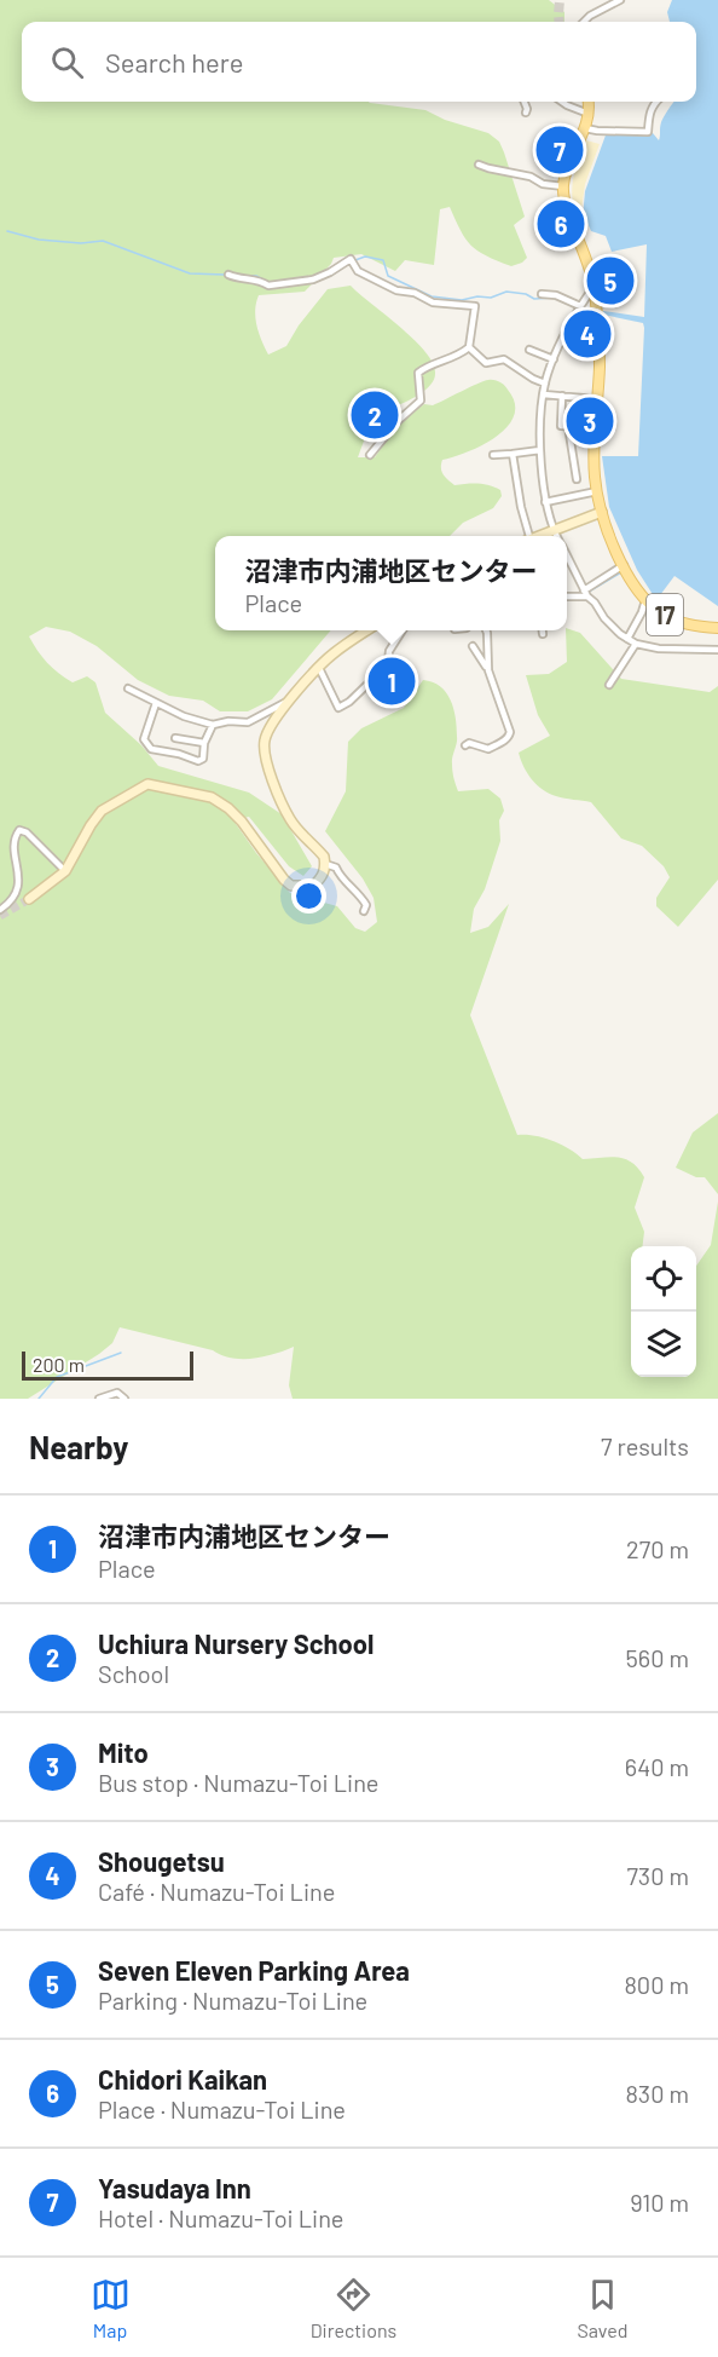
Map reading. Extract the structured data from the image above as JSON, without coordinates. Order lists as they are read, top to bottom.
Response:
{
  "streets": {
    "main road": ["17"]
  },
  "scale_bar": "200 m",
  "page": {
    "search": "Search here",
    "pins": [
      "7",
      "6",
      "5",
      "4",
      "2",
      "3",
      "1"
    ],
    "popup": ["沼津市内浦地区センター", "Place"],
    "scale": "200 m",
    "heading": ["Nearby", "7 results"],
    "list": [
      {
        "mark": "1",
        "name": "沼津市内浦地区センター",
        "note": "Place",
        "value": "270 m"
      },
      {
        "mark": "2",
        "name": "Uchiura Nursery School",
        "note": "School",
        "value": "560 m"
      },
      {
        "mark": "3",
        "name": "Mito",
        "note": "Bus stop · Numazu-Toi Line",
        "value": "640 m"
      },
      {
        "mark": "4",
        "name": "Shougetsu",
        "note": "Café · Numazu-Toi Line",
        "value": "730 m"
      },
      {
        "mark": "5",
        "name": "Seven Eleven Parking Area",
        "note": "Parking · Numazu-Toi Line",
        "value": "800 m"
      },
      {
        "mark": "6",
        "name": "Chidori Kaikan",
        "note": "Place · Numazu-Toi Line",
        "value": "830 m"
      },
      {
        "mark": "7",
        "name": "Yasudaya Inn",
        "note": "Hotel · Numazu-Toi Line",
        "value": "910 m"
      }
    ],
    "nav": ["Map", "Directions", "Saved"]
  }
}
